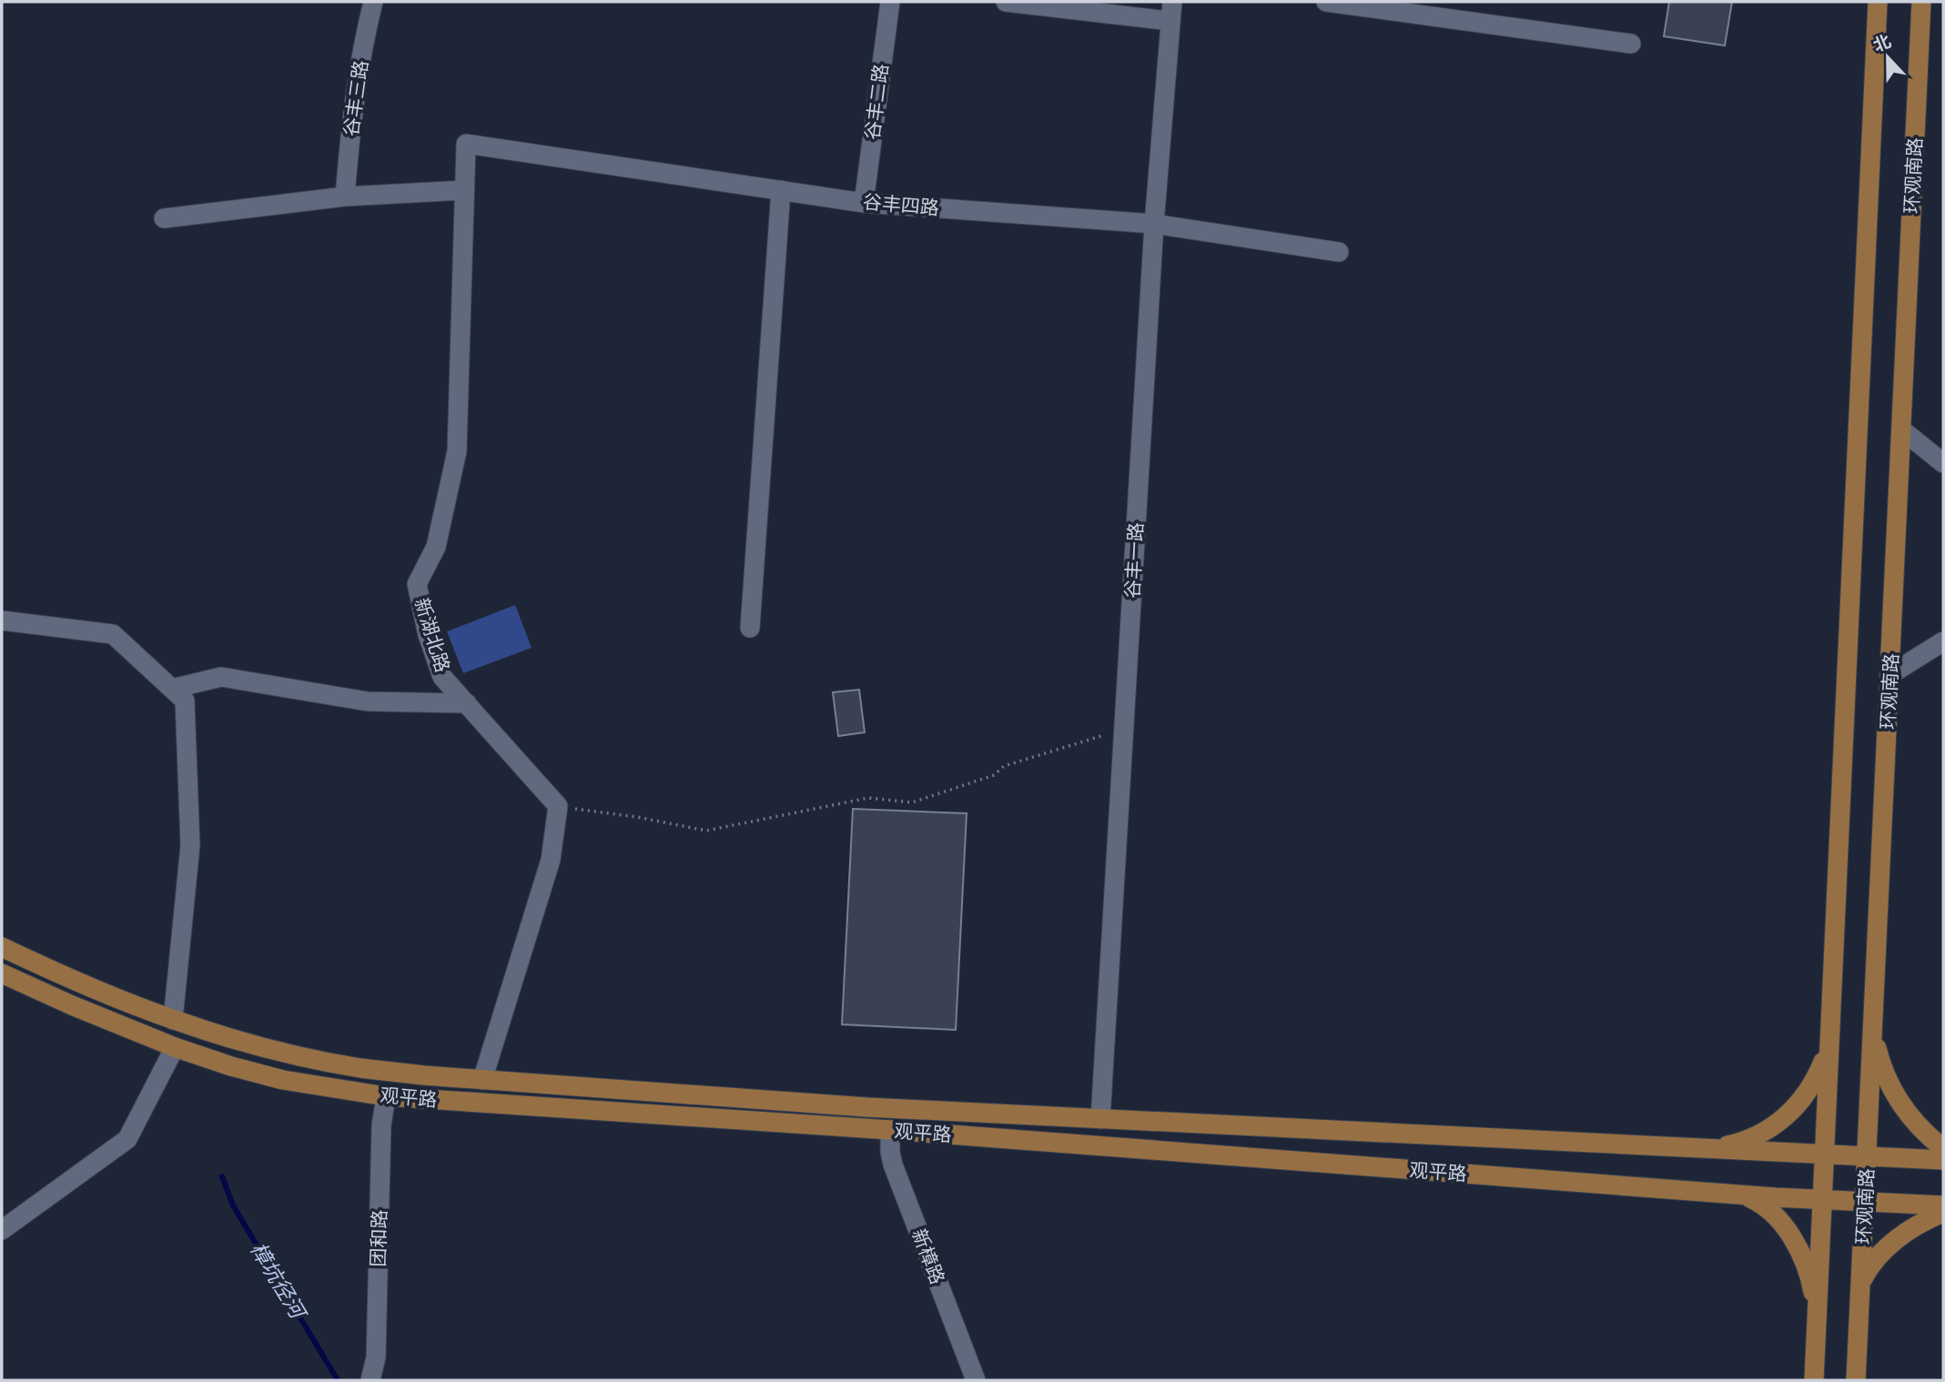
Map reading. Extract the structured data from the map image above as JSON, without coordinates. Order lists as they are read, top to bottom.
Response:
{
  "streets": {
    "main road": ["环观南路", "观平路"],
    "street": [
      "谷丰三路",
      "谷丰二路",
      "谷丰四路",
      "谷丰一路",
      "新湖北路",
      "团和路",
      "新樟路"
    ]
  },
  "crossings": [
    ["谷丰二路", "谷丰四路"],
    ["环观南路", "观平路"],
    ["谷丰四路", "谷丰一路"],
    ["谷丰四路", "新湖北路"],
    ["谷丰一路", "观平路"],
    ["观平路", "团和路"],
    ["观平路", "新樟路"]
  ],
  "water": ["樟坑径河"],
  "north": "top"
}
